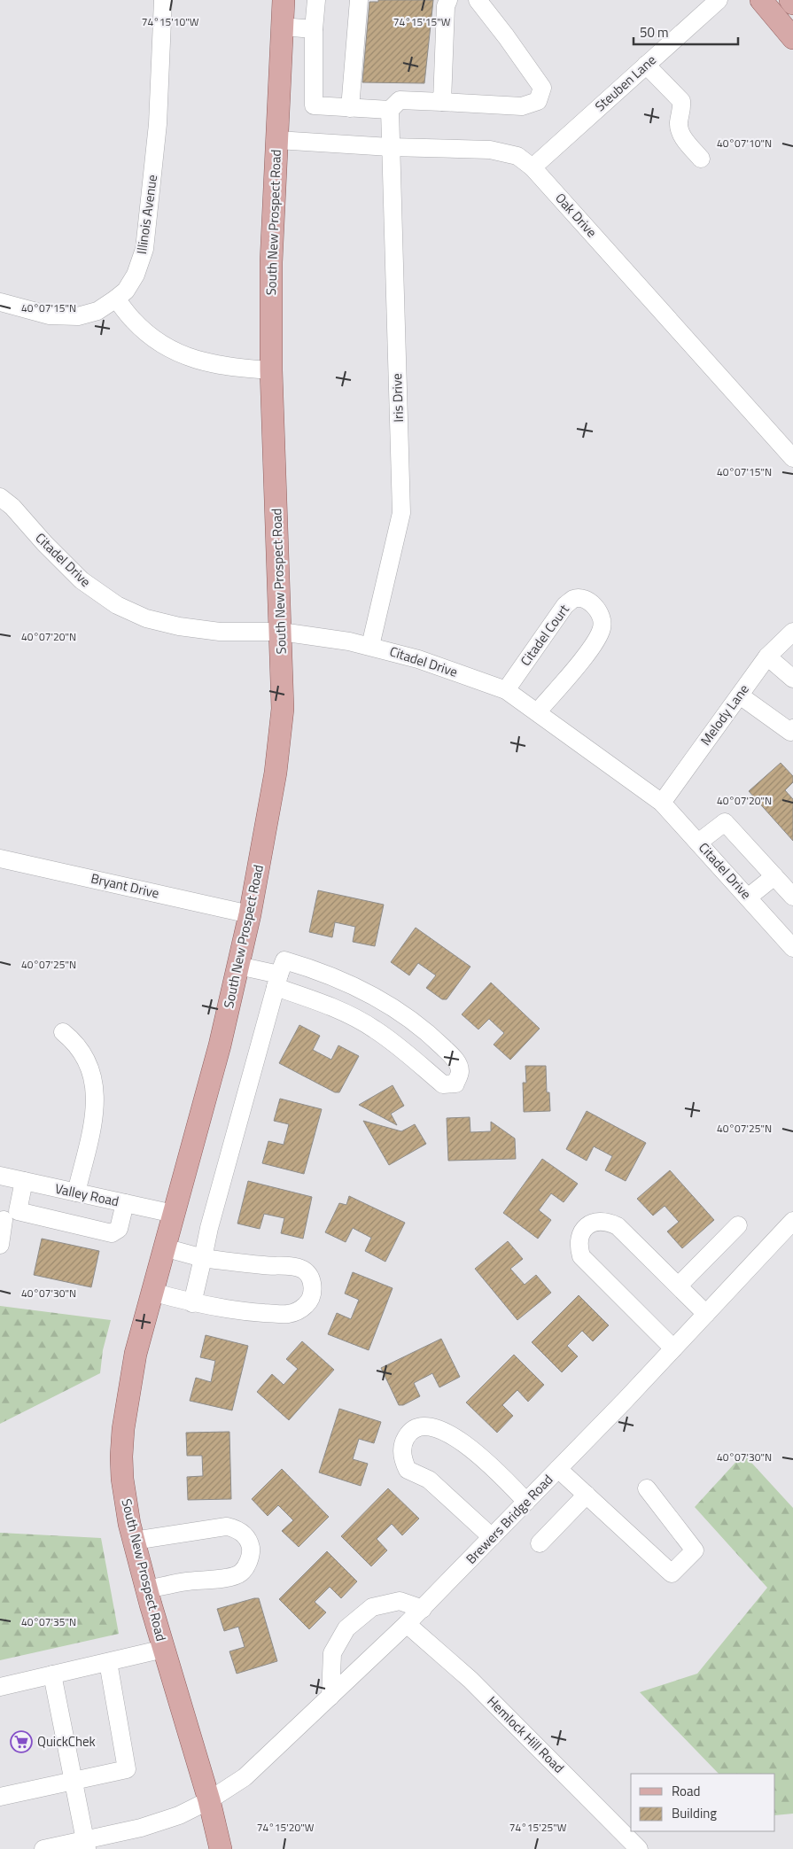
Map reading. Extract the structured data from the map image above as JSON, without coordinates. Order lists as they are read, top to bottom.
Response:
{
  "streets": {
    "main road": ["South New Prospect Road"],
    "street": [
      "Steuben Lane",
      "Illinois Avenue",
      "Oak Drive",
      "Iris Drive",
      "Citadel Drive",
      "Citadel Court",
      "Melody Lane",
      "Bryant Drive",
      "Valley Road",
      "Brewers Bridge Road",
      "Hemlock Hill Road"
    ]
  },
  "crossings": [
    ["Steuben Lane", "Oak Drive"],
    ["Oak Drive", "South New Prospect Road"],
    ["Oak Drive", "Iris Drive"],
    ["South New Prospect Road", "Citadel Drive"],
    ["South New Prospect Road", "Bryant Drive"],
    ["South New Prospect Road", "Valley Road"],
    ["South New Prospect Road", "Brewers Bridge Road"],
    ["Iris Drive", "Citadel Drive"],
    ["Citadel Drive", "Citadel Court"],
    ["Citadel Drive", "Melody Lane"],
    ["Brewers Bridge Road", "Hemlock Hill Road"]
  ],
  "places": {
    "supermarket": ["QuickChek"]
  },
  "legend": ["Road", "Building"],
  "scale_bar": "50 m",
  "coordinates": [
    "74°15'10\"W",
    "74°15'15\"W",
    "40°07'10\"N",
    "40°07'15\"N",
    "40°07'20\"N",
    "40°07'25\"N",
    "40°07'30\"N",
    "40°07'35\"N",
    "74°15'20\"W",
    "74°15'25\"W"
  ]
}
